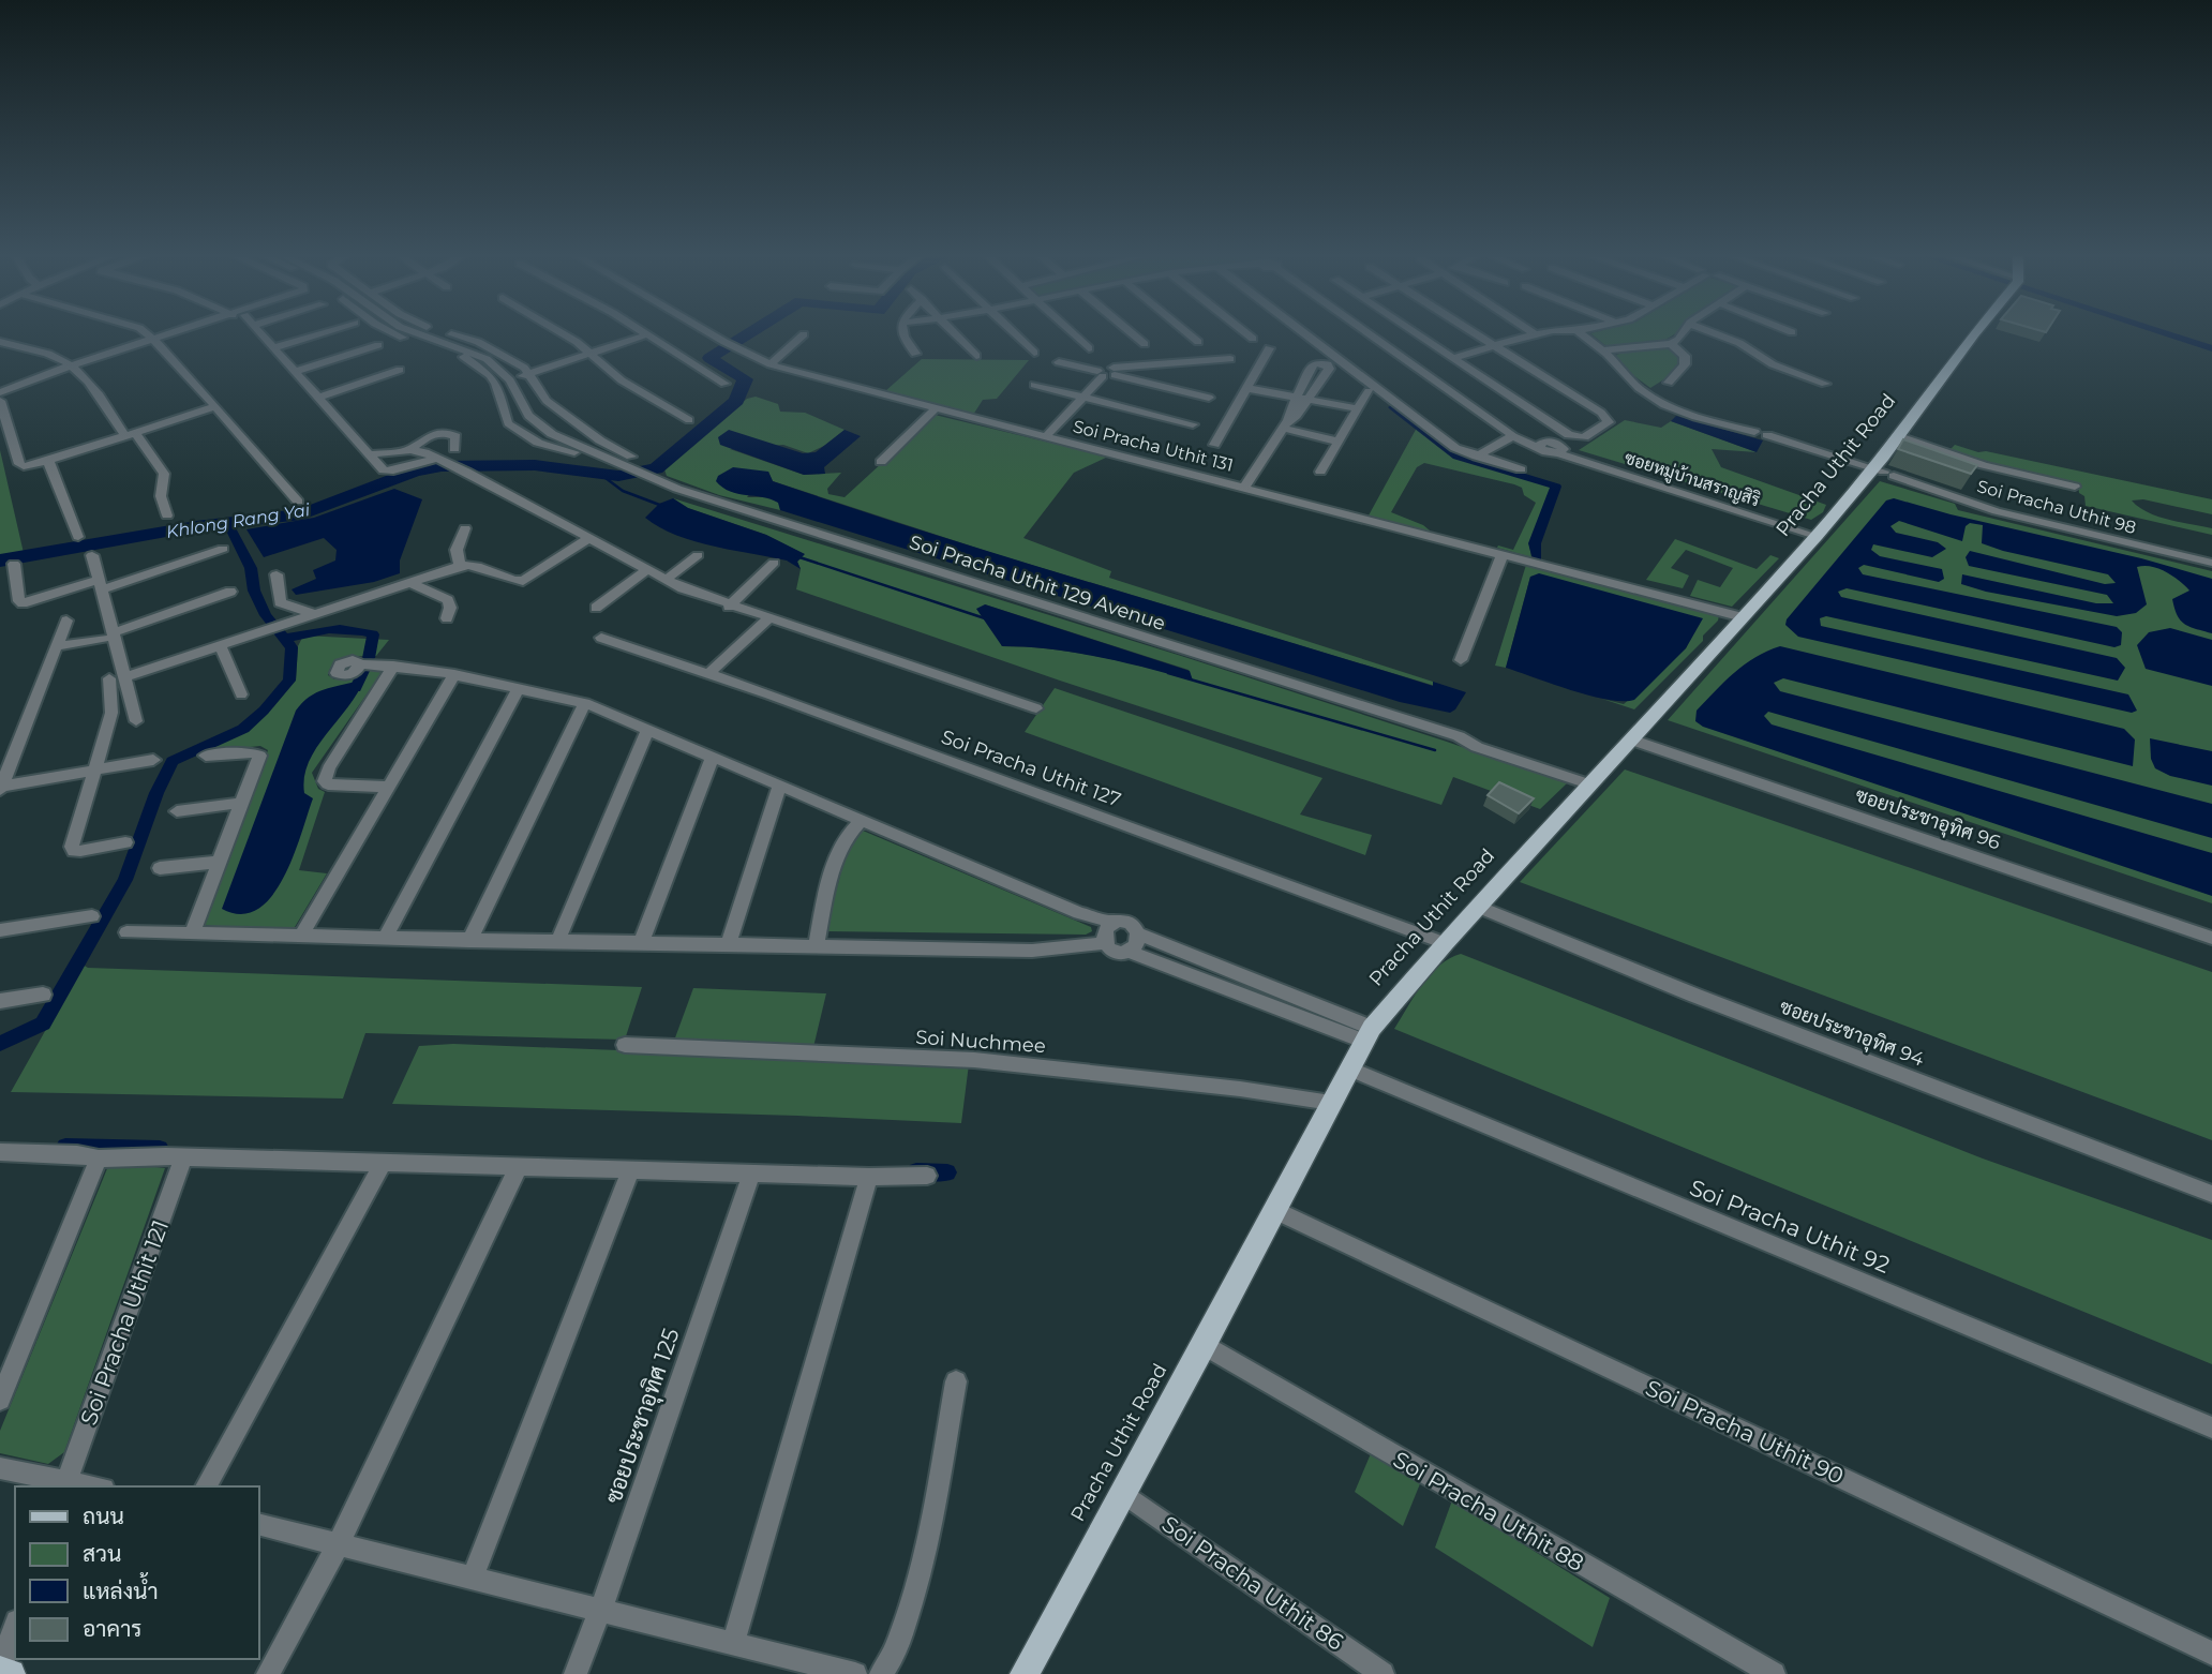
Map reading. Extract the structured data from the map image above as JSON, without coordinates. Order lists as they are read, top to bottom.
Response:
{
  "streets": {
    "main road": ["Pracha Uthit Road"],
    "street": [
      "Soi Pracha Uthit 131",
      "ซอยหมู่บ้านสราญสิริ",
      "Soi Pracha Uthit 98",
      "Soi Pracha Uthit 129 Avenue",
      "Soi Pracha Uthit 127",
      "ซอยประชาอุทิศ 96",
      "ซอยประชาอุทิศ 94",
      "Soi Nuchmee",
      "Soi Pracha Uthit 92",
      "Soi Pracha Uthit 121",
      "ซอยประชาอุทิศ 125",
      "Soi Pracha Uthit 90",
      "Soi Pracha Uthit 88",
      "Soi Pracha Uthit 86"
    ]
  },
  "crossings": [
    ["Soi Pracha Uthit 131", "Pracha Uthit Road"],
    ["Pracha Uthit Road", "ซอยหมู่บ้านสราญสิริ"],
    ["Pracha Uthit Road", "Soi Pracha Uthit 98"],
    ["Pracha Uthit Road", "Soi Pracha Uthit 129 Avenue"],
    ["Pracha Uthit Road", "Soi Pracha Uthit 127"],
    ["Pracha Uthit Road", "ซอยประชาอุทิศ 96"],
    ["Pracha Uthit Road", "ซอยประชาอุทิศ 94"],
    ["Pracha Uthit Road", "Soi Nuchmee"],
    ["Pracha Uthit Road", "Soi Pracha Uthit 92"],
    ["Pracha Uthit Road", "Soi Pracha Uthit 90"],
    ["Pracha Uthit Road", "Soi Pracha Uthit 88"],
    ["Pracha Uthit Road", "Soi Pracha Uthit 86"]
  ],
  "water": ["Khlong Rang Yai"],
  "legend": [
    "ถนน",
    "สวน",
    "แหล่งน้ำ",
    "อาคาร"
  ]
}
